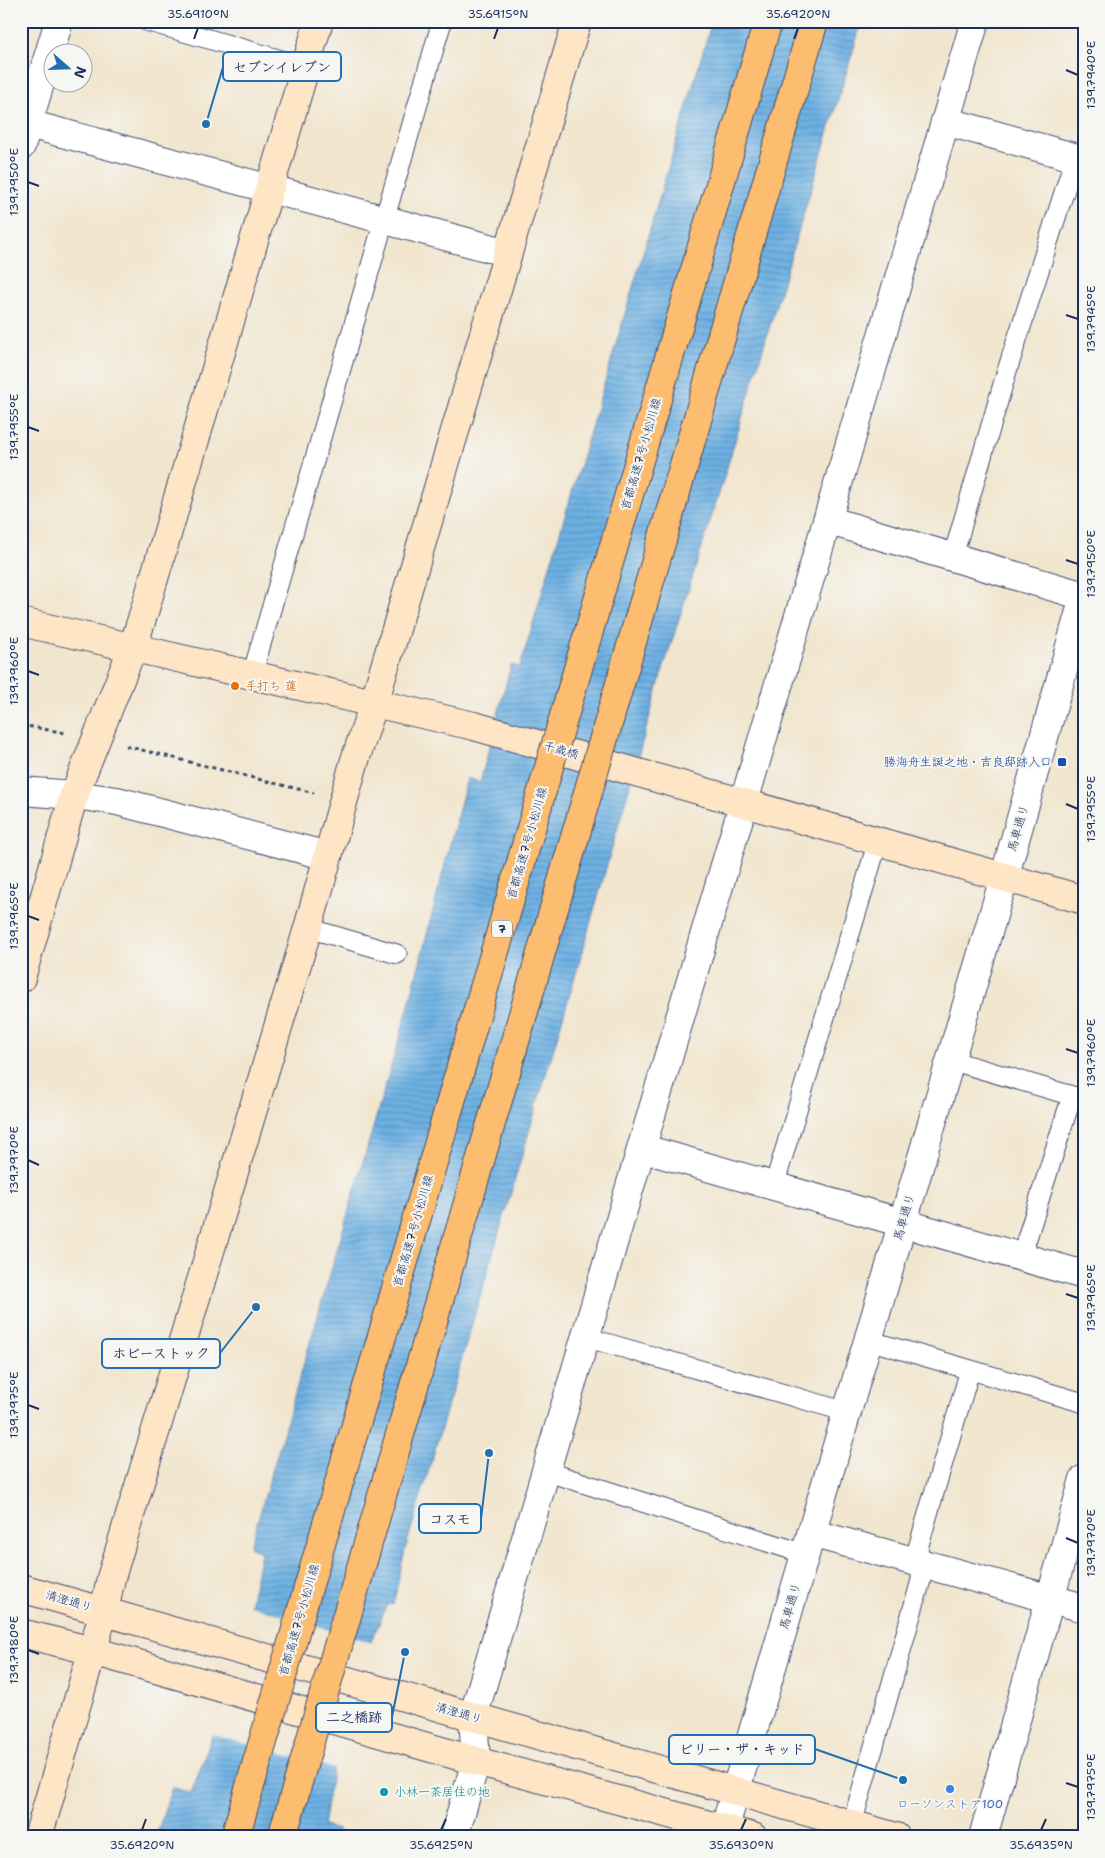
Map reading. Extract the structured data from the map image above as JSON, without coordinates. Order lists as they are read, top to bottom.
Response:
{
  "streets": {
    "highway": ["首都高速7号小松川線", "7"],
    "street": ["千歳橋", "馬車通り", "清澄通り"]
  },
  "crossings": [
    ["千歳橋", "馬車通り"],
    ["馬車通り", "清澄通り"]
  ],
  "places": {
    "other": [
      "セブンイレブン",
      "手打ち 蓮",
      "ホビーストック",
      "コスモ",
      "二之橋跡",
      "ビリー・ザ・キッド",
      "ローソンストア100",
      "小林一茶居住の地"
    ],
    "transit": ["勝海舟生誕之地・吉良邸跡入口"]
  },
  "north": "right",
  "coordinates": [
    "35.6910°N",
    "35.6915°N",
    "35.6920°N",
    "139.7940°E",
    "139.7950°E",
    "139.7945°E",
    "139.7955°E",
    "139.7960°E",
    "139.7965°E",
    "139.7970°E",
    "139.7975°E",
    "139.7980°E",
    "35.6925°N",
    "35.6930°N",
    "35.6935°N"
  ]
}
